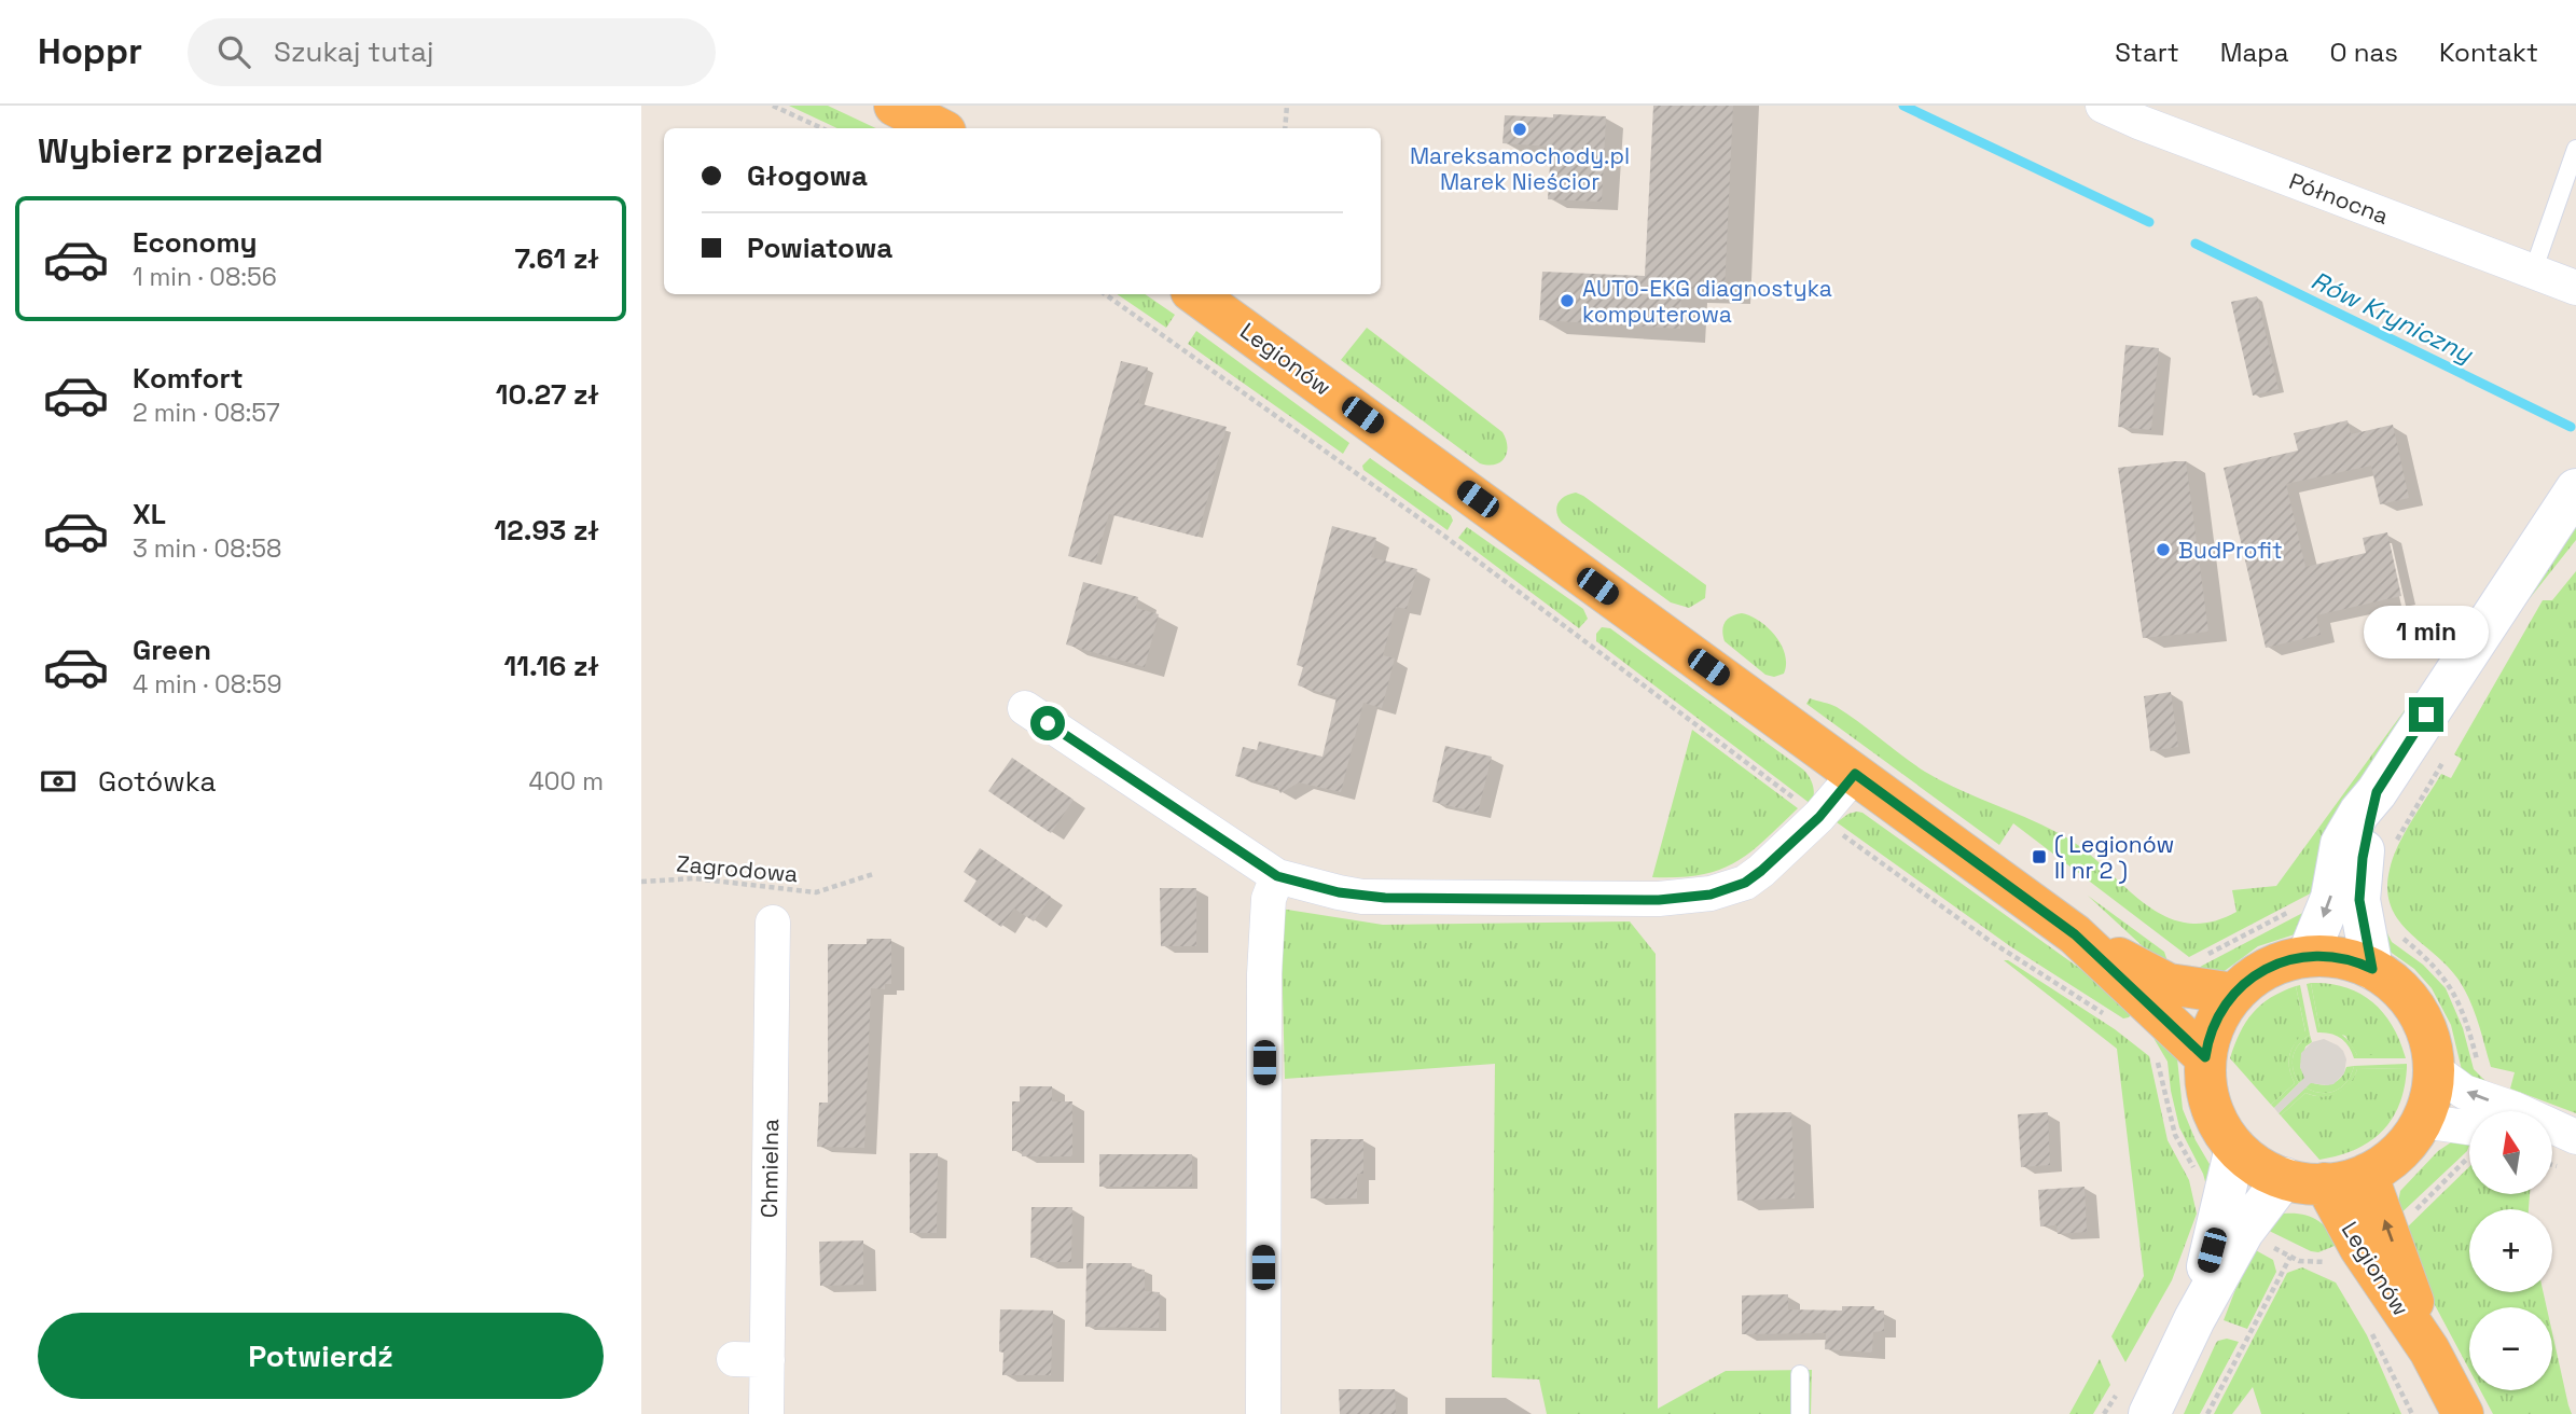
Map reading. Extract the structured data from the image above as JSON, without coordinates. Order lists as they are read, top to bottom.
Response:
{
  "streets": {
    "highway": ["Legionów"],
    "street": ["Północna", "Chmielna"],
    "path": ["Zagrodowa"]
  },
  "water": ["Rów Kryniczny"],
  "places": {
    "other": ["Mareksamochody.pl Marek Nieścior", "AUTO-EKG diagnostyka komputerowa", "BudProfit"],
    "transit": ["( Legionów II nr 2 )"]
  },
  "north": "top",
  "page": {
    "header": "Hoppr",
    "search": "Szukaj tutaj",
    "nav": [
      "Start",
      "Mapa",
      "O nas",
      "Kontakt"
    ],
    "heading": "Wybierz przejazd",
    "banner": ["Głogowa", "Powiatowa"],
    "list": [
      {
        "name": "Economy",
        "note": "1 min · 08:56",
        "value": "7.61 zł"
      },
      {
        "name": "Komfort",
        "note": "2 min · 08:57",
        "value": "10.27 zł"
      },
      {
        "name": "XL",
        "note": "3 min · 08:58",
        "value": "12.93 zł"
      },
      {
        "name": "Green",
        "note": "4 min · 08:59",
        "value": "11.16 zł"
      }
    ],
    "bubble": "1 min",
    "pay": ["Gotówka", "400 m"],
    "map_buttons": ["+", "−"],
    "buttons": "Potwierdź"
  }
}
